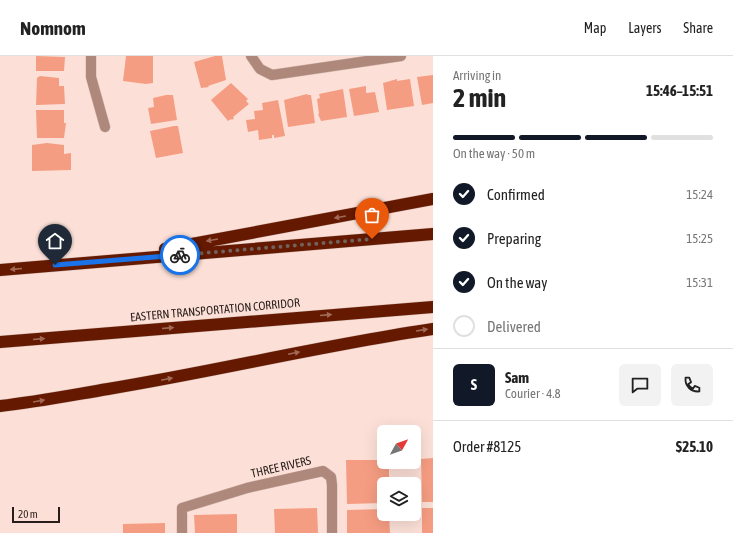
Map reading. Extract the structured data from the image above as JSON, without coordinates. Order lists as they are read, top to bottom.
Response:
{
  "streets": {
    "highway": ["EASTERN TRANSPORTATION CORRIDOR"],
    "street": ["THREE RIVERS"]
  },
  "scale_bar": "20 m",
  "north": "top right",
  "page": {
    "header": "Nomnom",
    "nav": ["Map", "Layers", "Share"],
    "heading": ["2 min", "Arriving in", "15:46–15:51"],
    "panel": [
      "Sam",
      "Courier · 4.8",
      "Order #8125",
      "$25.10"
    ],
    "bar": "On the way · 50 m",
    "list": [
      ["Confirmed", "15:24"],
      ["Preparing", "15:25"],
      ["On the way", "15:31"],
      "Delivered"
    ],
    "round": "S",
    "scale": "20 m"
  }
}
